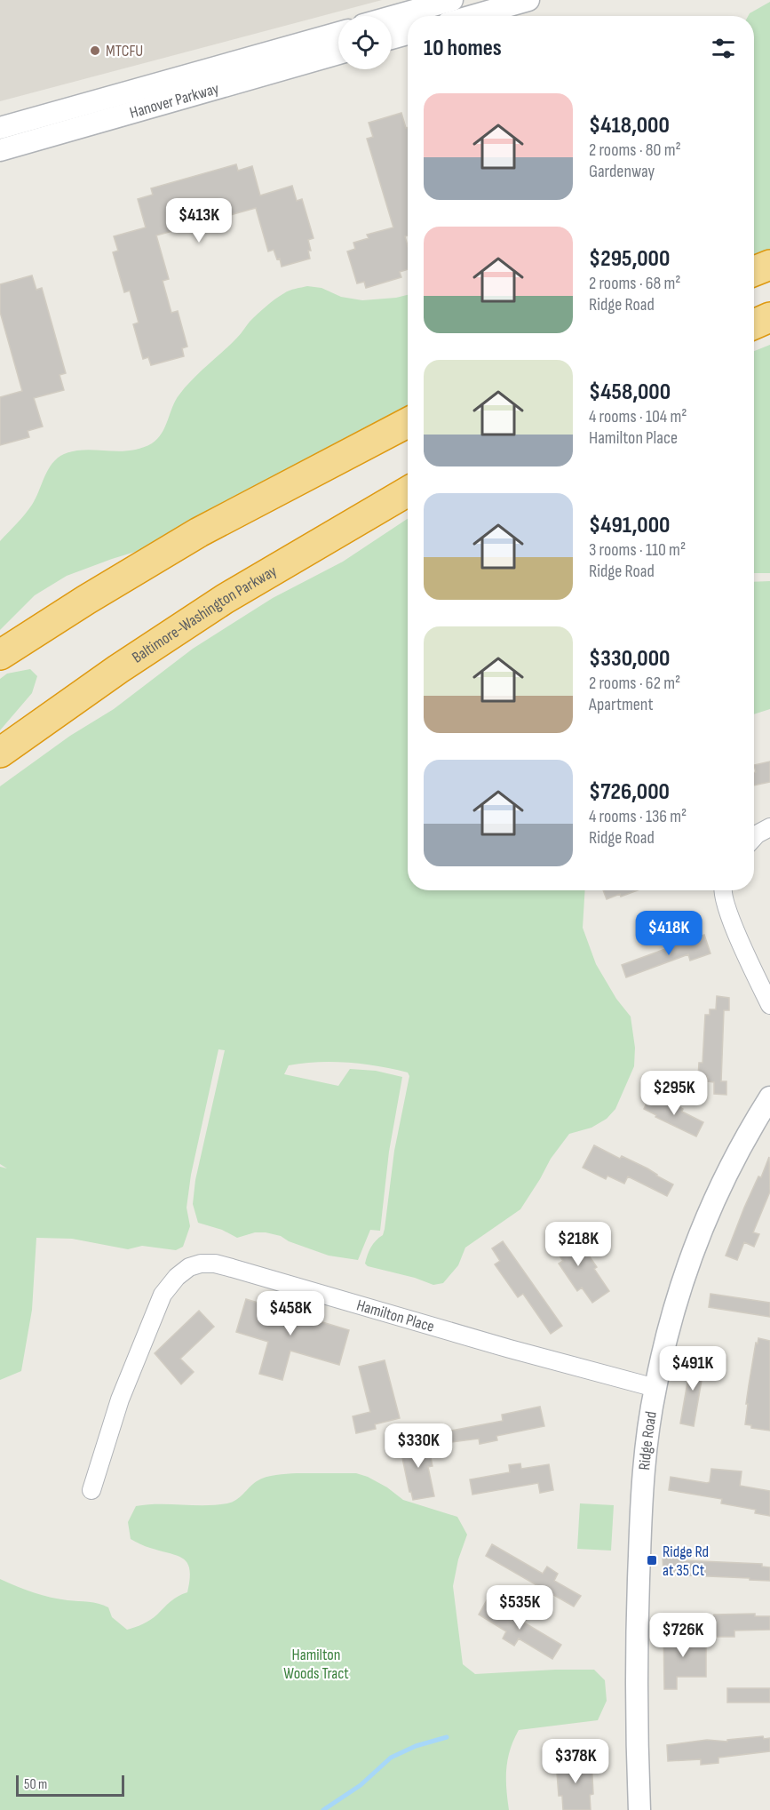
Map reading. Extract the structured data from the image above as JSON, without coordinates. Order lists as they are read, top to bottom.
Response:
{
  "streets": {
    "highway": ["Baltimore-Washington Parkway"],
    "street": ["Hanover Parkway", "Hamilton Place", "Ridge Road"]
  },
  "crossings": [
    ["Hamilton Place", "Ridge Road"]
  ],
  "parks": ["Hamilton Woods Tract"],
  "places": {
    "other": ["MTCFU"],
    "transit": ["Ridge Rd at 35 Ct"]
  },
  "scale_bar": "50 m",
  "page": {
    "heading": "10 homes",
    "list": [
      {
        "name": "$418,000",
        "note": "2 rooms · 80 m² · Gardenway"
      },
      {
        "name": "$295,000",
        "note": "2 rooms · 68 m² · Ridge Road"
      },
      {
        "name": "$458,000",
        "note": "4 rooms · 104 m² · Hamilton Place"
      },
      {
        "name": "$491,000",
        "note": "3 rooms · 110 m² · Ridge Road"
      },
      {
        "name": "$330,000",
        "note": "2 rooms · 62 m² · Apartment"
      },
      {
        "name": "$726,000",
        "note": "4 rooms · 136 m² · Ridge Road"
      }
    ],
    "price": [
      "$413K",
      "$418K",
      "$295K",
      "$218K",
      "$458K",
      "$491K",
      "$330K",
      "$535K",
      "$726K",
      "$378K"
    ],
    "scale": "50 m"
  }
}
